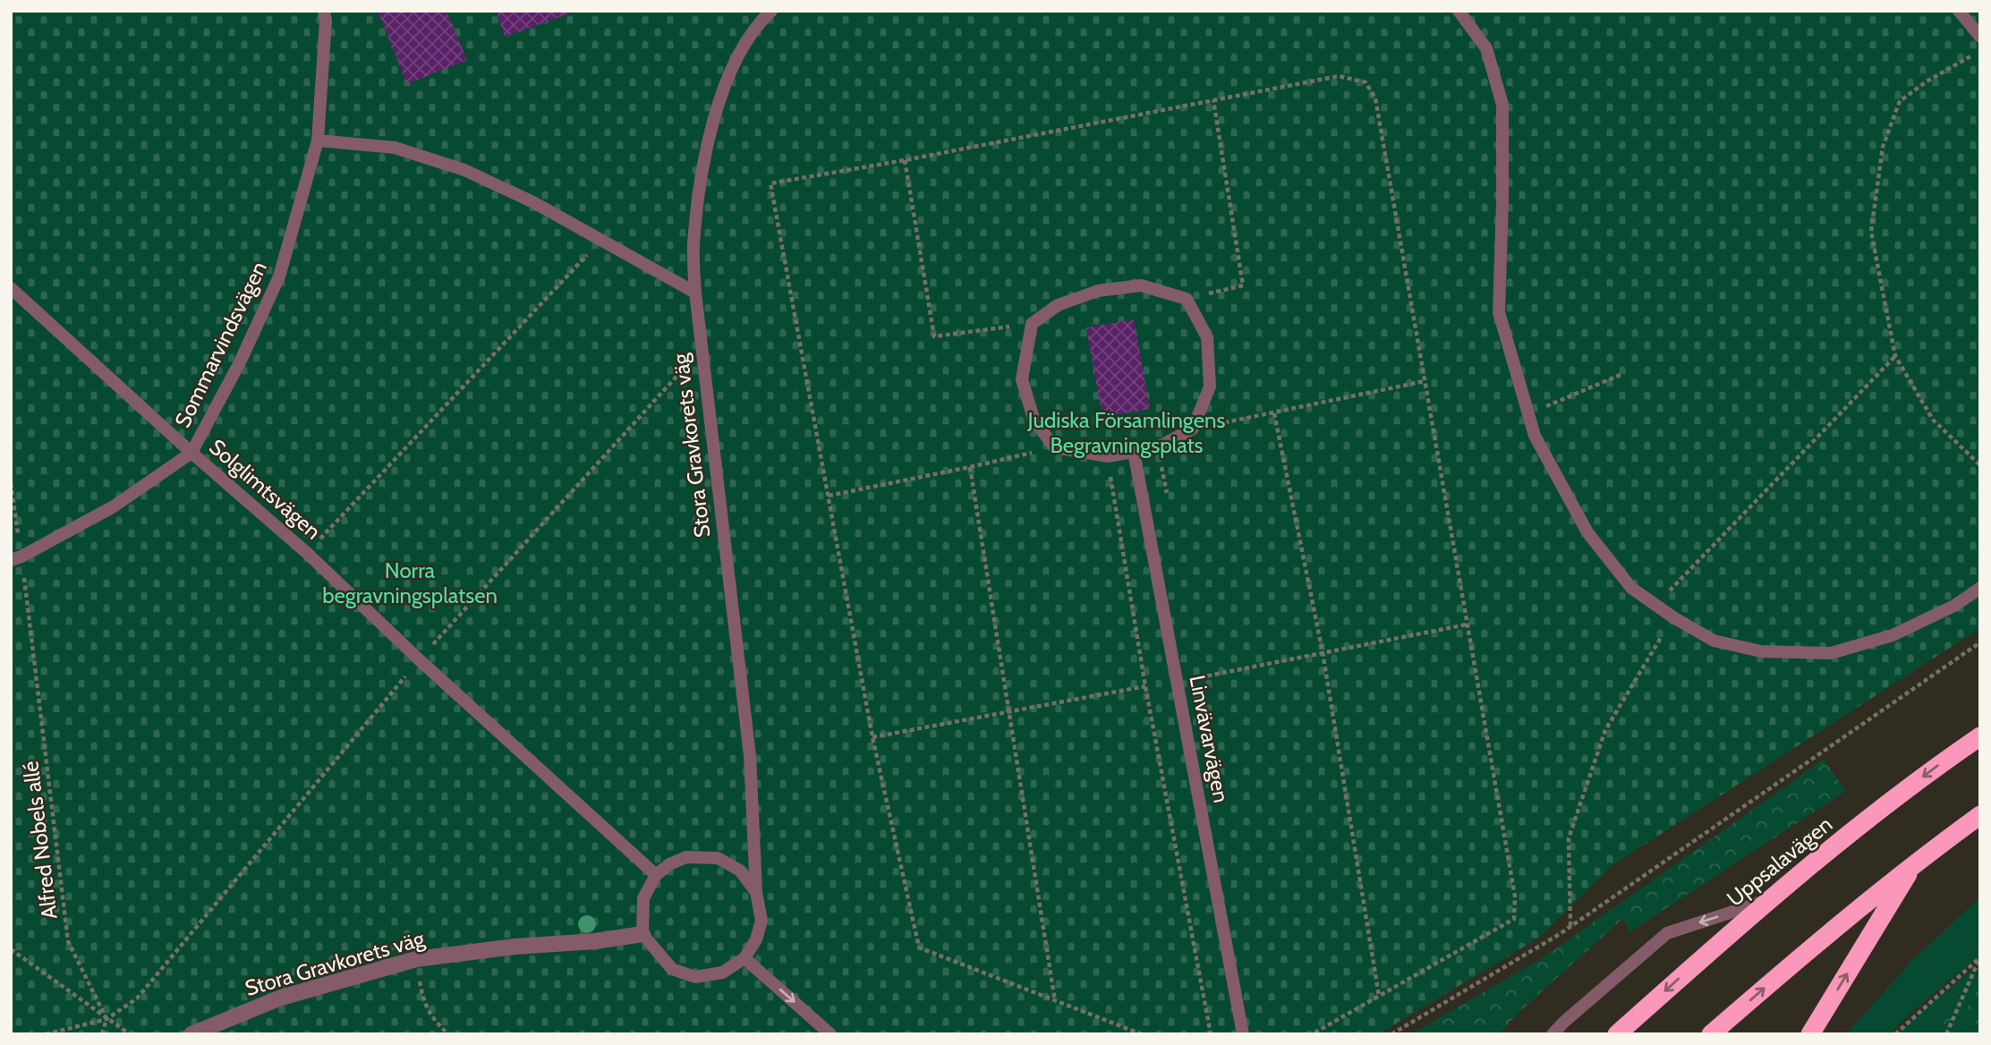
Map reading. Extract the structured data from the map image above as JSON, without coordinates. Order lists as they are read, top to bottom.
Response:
{
  "streets": {
    "highway": ["Uppsalavägen"],
    "street": ["Stora Gravkorets väg"],
    "lane": ["Sommarvindsvägen", "Solglimtsvägen", "Linvävarvägen"],
    "path": ["Alfred Nobels allé"]
  },
  "crossings": [
    ["Sommarvindsvägen", "Solglimtsvägen"],
    ["Sommarvindsvägen", "Alfred Nobels allé"],
    ["Stora Gravkorets väg", "Solglimtsvägen"]
  ],
  "parks": ["Judiska Församlingens Begravningsplats", "Norra begravningsplatsen"]
}
